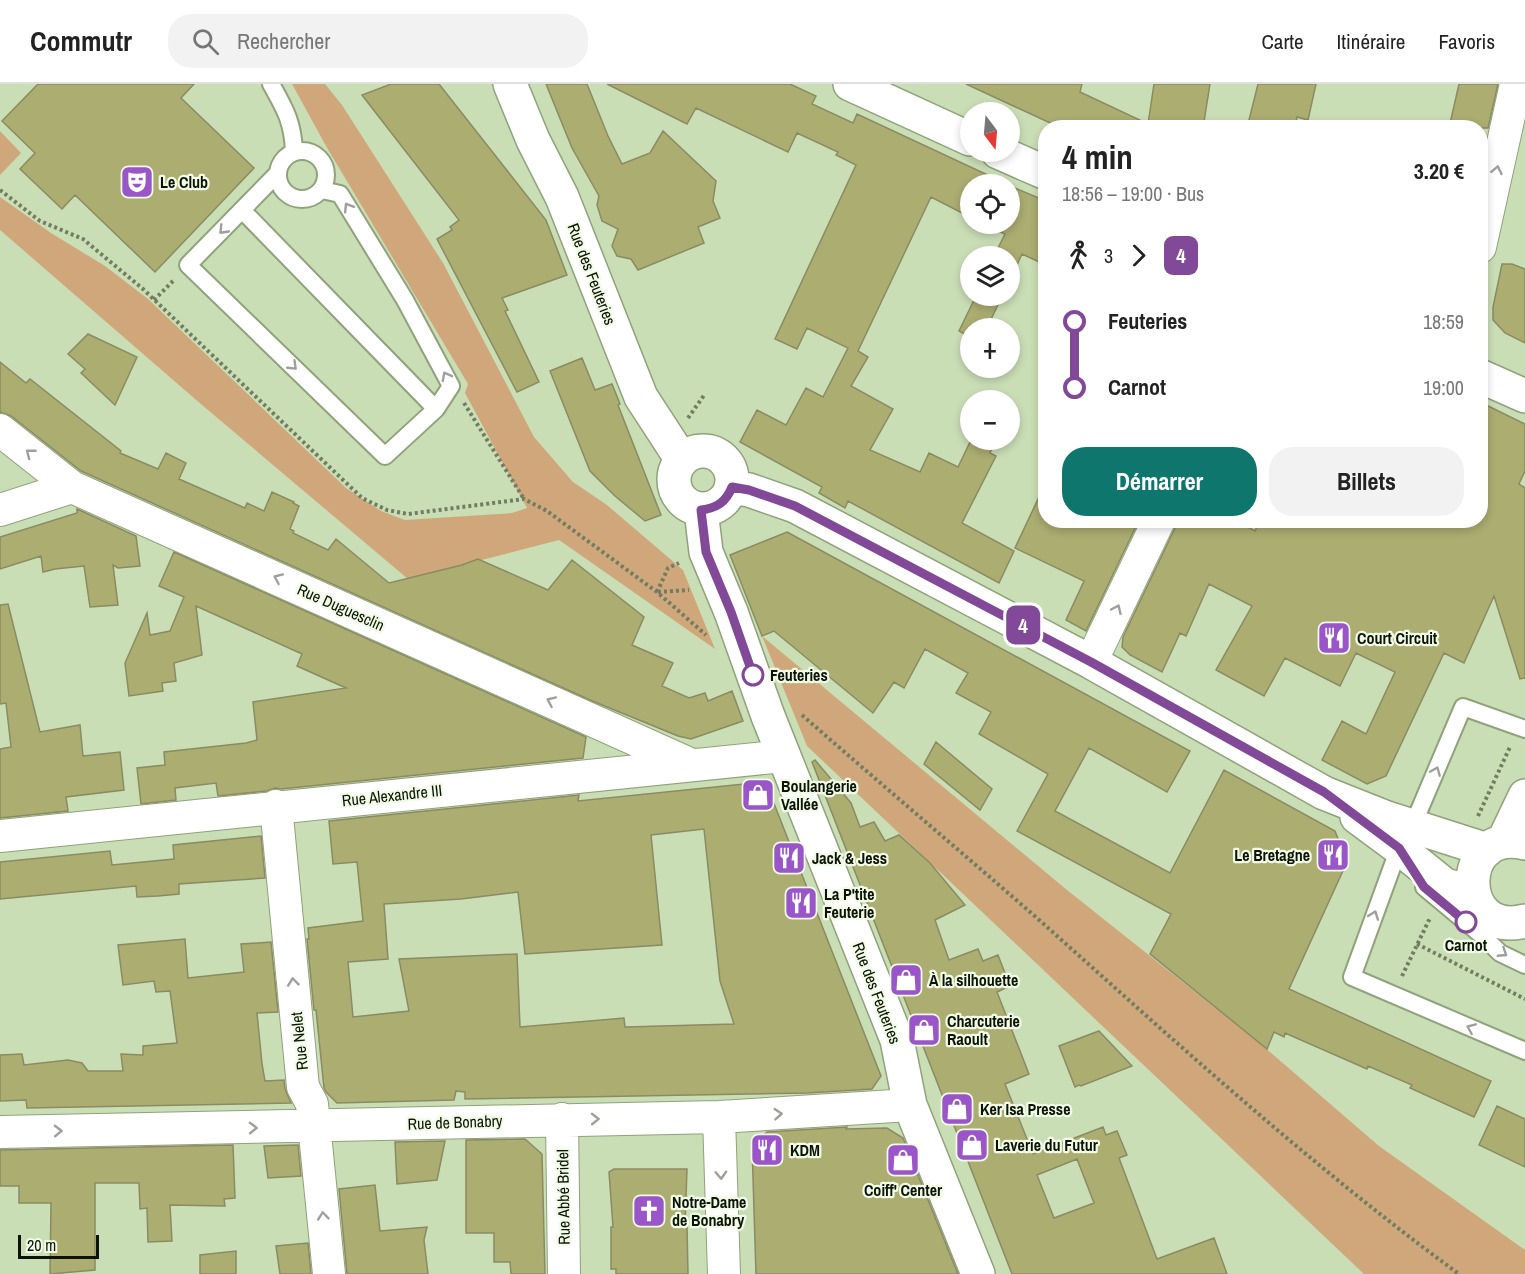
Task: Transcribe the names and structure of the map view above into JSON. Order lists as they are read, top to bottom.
{
  "streets": {
    "main road": ["Rue des Feuteries"],
    "street": [
      "Rue Duguesclin",
      "Rue Alexandre III",
      "Rue Nelet",
      "Rue de Bonabry",
      "Rue Abbé Bridel"
    ]
  },
  "crossings": [
    ["Rue des Feuteries", "Rue Alexandre III"],
    ["Rue des Feuteries", "Rue de Bonabry"],
    ["Rue Duguesclin", "Rue Alexandre III"],
    ["Rue Alexandre III", "Rue Nelet"],
    ["Rue Nelet", "Rue de Bonabry"],
    ["Rue de Bonabry", "Rue Abbé Bridel"]
  ],
  "one_way": ["Rue Duguesclin", "Rue Nelet", "Rue de Bonabry"],
  "places": {
    "theatre": ["Le Club"],
    "restaurant": [
      "Court Circuit",
      "Le Bretagne",
      "Jack & Jess",
      "La P'tite Feuterie",
      "KDM"
    ],
    "other": ["Feuteries", "Carnot"],
    "shop": [
      "Boulangerie Vallée",
      "À la silhouette",
      "Charcuterie Raoult",
      "Ker Isa Presse",
      "Laverie du Futur",
      "Coiff' Center"
    ],
    "church": ["Notre-Dame de Bonabry"]
  },
  "lines": ["bus line 4"],
  "scale_bar": "20 m",
  "north": "bottom",
  "page": {
    "header": "Commutr",
    "search": "Rechercher",
    "nav": ["Carte", "Itinéraire", "Favoris"],
    "on_map": "4",
    "map_buttons": ["+", "−"],
    "heading": ["4 min", "18:56 – 19:00 · Bus", "3.20 €"],
    "legs": ["3", "4"],
    "list": [
      {
        "name": "Feuteries",
        "value": "18:59"
      },
      {
        "name": "Carnot",
        "value": "19:00"
      }
    ],
    "buttons": ["Démarrer", "Billets"],
    "scale": "20 m"
  }
}
